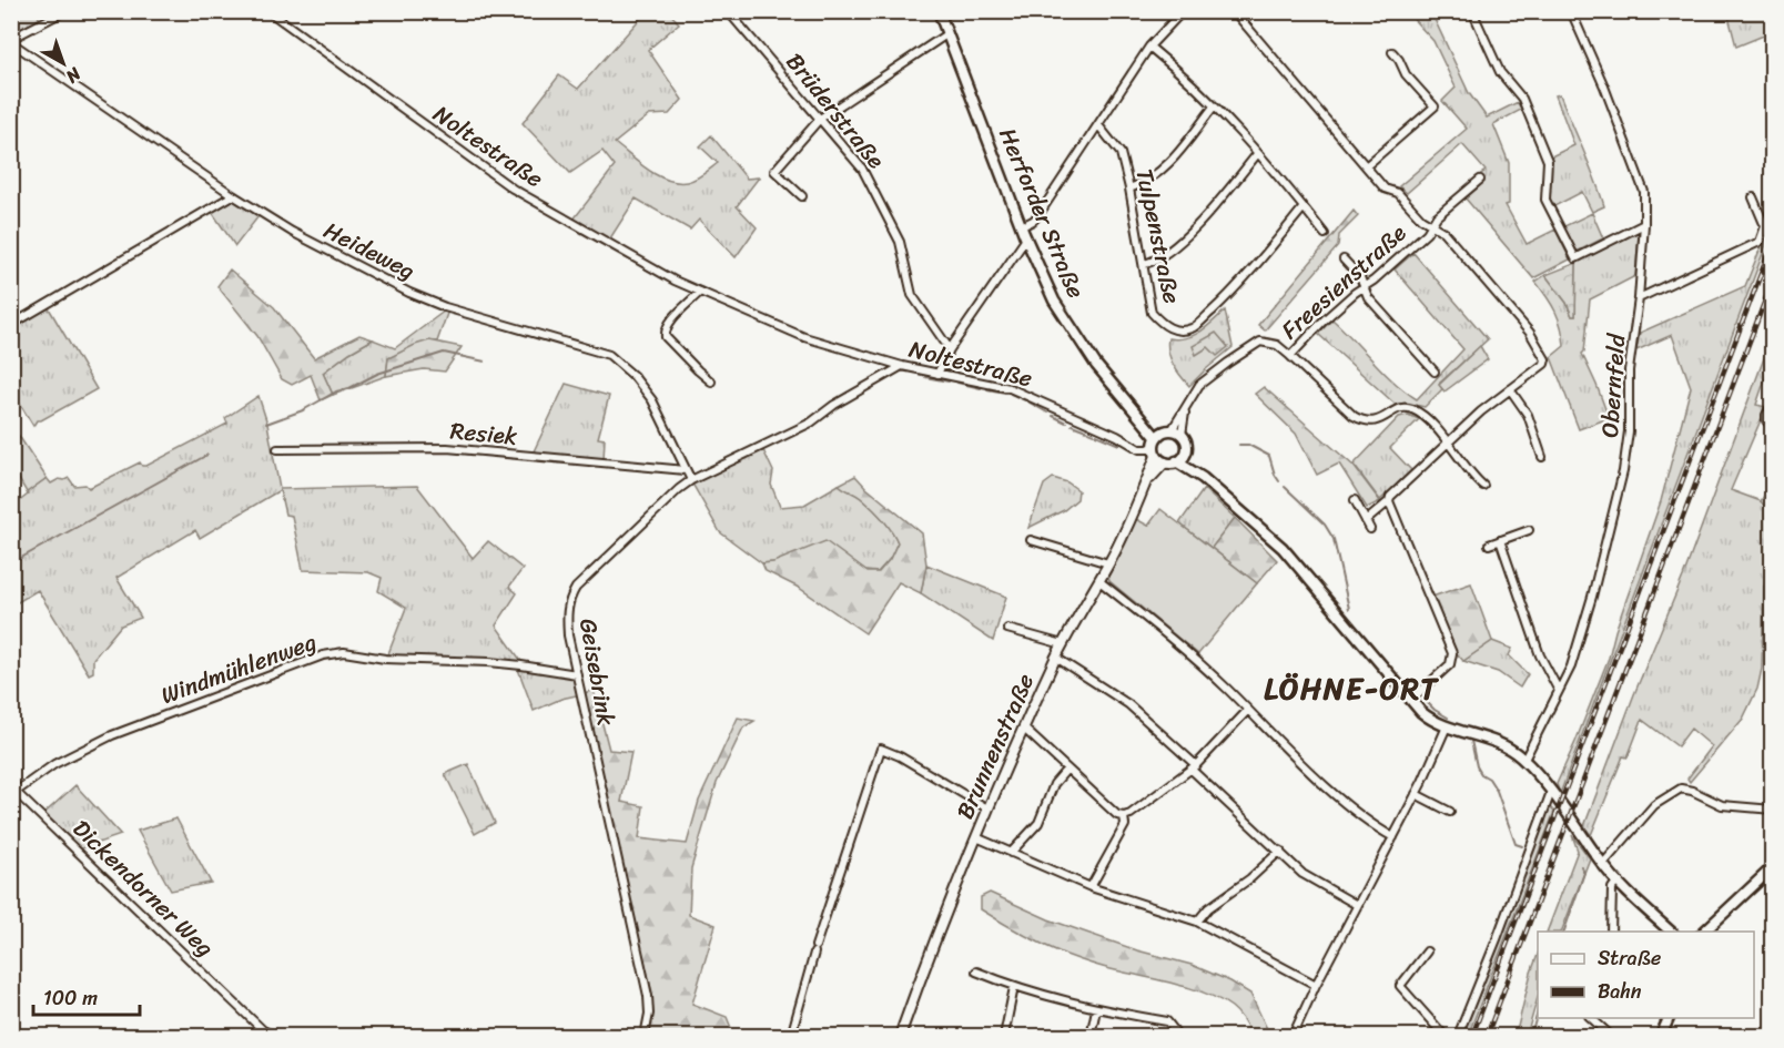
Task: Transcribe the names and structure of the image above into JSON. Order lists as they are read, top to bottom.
{
  "streets": {
    "main road": ["Herforder Straße"],
    "street": [
      "Brüderstraße",
      "Noltestraße",
      "Tulpenstraße",
      "Heideweg",
      "Freesienstraße",
      "Obernfeld",
      "Resiek",
      "Windmühlenweg",
      "Geisebrink",
      "Brunnenstraße",
      "Dickendorner Weg"
    ]
  },
  "crossings": [
    ["Noltestraße", "Herforder Straße"],
    ["Noltestraße", "Freesienstraße"],
    ["Noltestraße", "Geisebrink"],
    ["Noltestraße", "Brunnenstraße"],
    ["Herforder Straße", "Freesienstraße"],
    ["Herforder Straße", "Brunnenstraße"],
    ["Heideweg", "Resiek"],
    ["Heideweg", "Geisebrink"],
    ["Freesienstraße", "Brunnenstraße"],
    ["Windmühlenweg", "Geisebrink"],
    ["Windmühlenweg", "Dickendorner Weg"]
  ],
  "districts": ["LÖHNE-ORT"],
  "legend": ["Straße", "Bahn"],
  "scale_bar": "100 m",
  "north": "bottom right"
}
